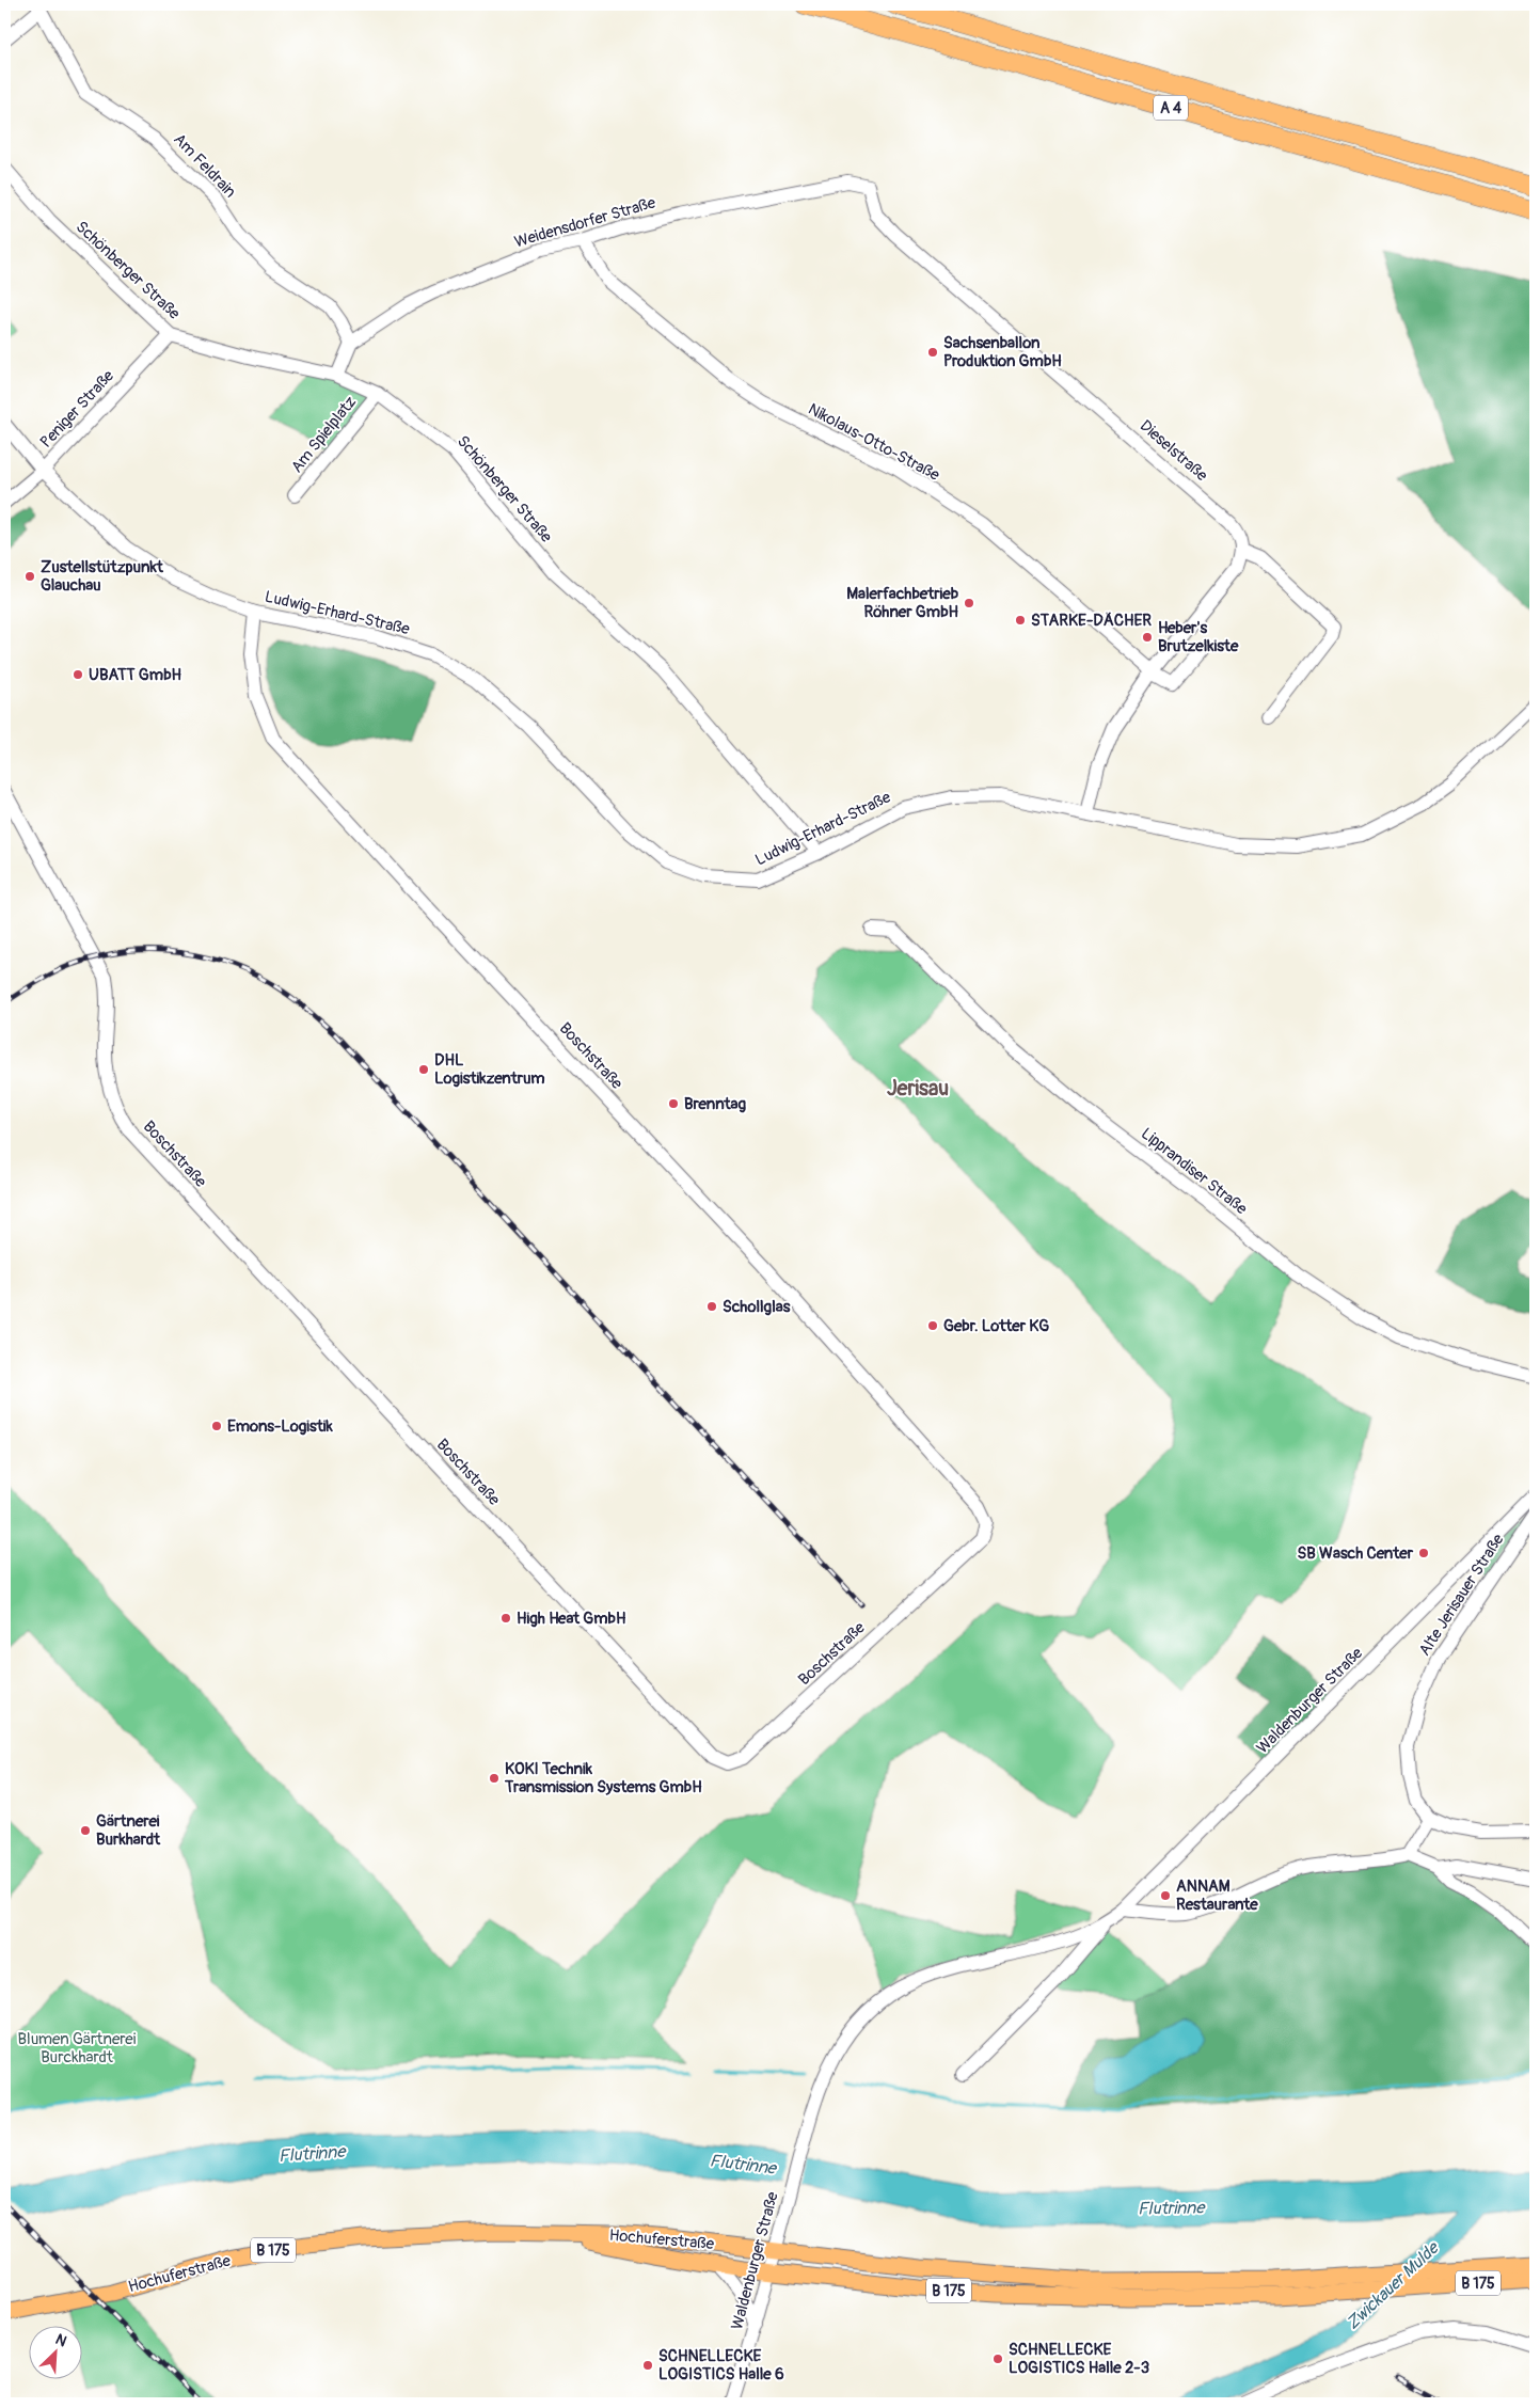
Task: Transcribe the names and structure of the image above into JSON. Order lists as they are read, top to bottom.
{
  "streets": {
    "highway": ["A 4"],
    "main road": ["Hochuferstraße", "B 175"],
    "street": [
      "Am Feldrain",
      "Weidensdorfer Straße",
      "Schönberger Straße",
      "Peniger Straße",
      "Am Spielplatz",
      "Nikolaus-Otto-Straße",
      "Dieselstraße",
      "Ludwig-Erhard-Straße",
      "Boschstraße",
      "Lipprandiser Straße",
      "Alte Jerisauer Straße",
      "Waldenburger Straße"
    ]
  },
  "crossings": [
    ["Am Feldrain", "Weidensdorfer Straße"],
    ["Weidensdorfer Straße", "Nikolaus-Otto-Straße"],
    ["Weidensdorfer Straße", "Dieselstraße"],
    ["Schönberger Straße", "Peniger Straße"],
    ["Schönberger Straße", "Am Spielplatz"],
    ["Schönberger Straße", "Ludwig-Erhard-Straße"],
    ["Peniger Straße", "Ludwig-Erhard-Straße"],
    ["Ludwig-Erhard-Straße", "Boschstraße"],
    ["Waldenburger Straße", "Hochuferstraße"],
    ["Waldenburger Straße", "B 175"],
    ["Hochuferstraße", "B 175"]
  ],
  "districts": ["Jerisau"],
  "water": ["Flutrinne", "Zwickauer Mulde"],
  "parks": ["Blumen Gärtnerei Burckhardt"],
  "places": [
    "Sachsenballon Produktion GmbH",
    "Zustellstützpunkt Glauchau",
    "Malerfachbetrieb Röhner GmbH",
    "STARKE-DÄCHER",
    "Heber's Brutzelkiste",
    "UBATT GmbH",
    "DHL Logistikzentrum",
    "Brenntag",
    "Schollglas",
    "Gebr. Lotter KG",
    "Emons-Logistik",
    "SB Wasch Center",
    "High Heat GmbH",
    "KOKI Technik Transmission Systems GmbH",
    "Gärtnerei Burkhardt",
    "ANNAM Restaurante",
    "SCHNELLECKE LOGISTICS Halle 2-3",
    "SCHNELLECKE LOGISTICS Halle 6"
  ],
  "north": "top right"
}
